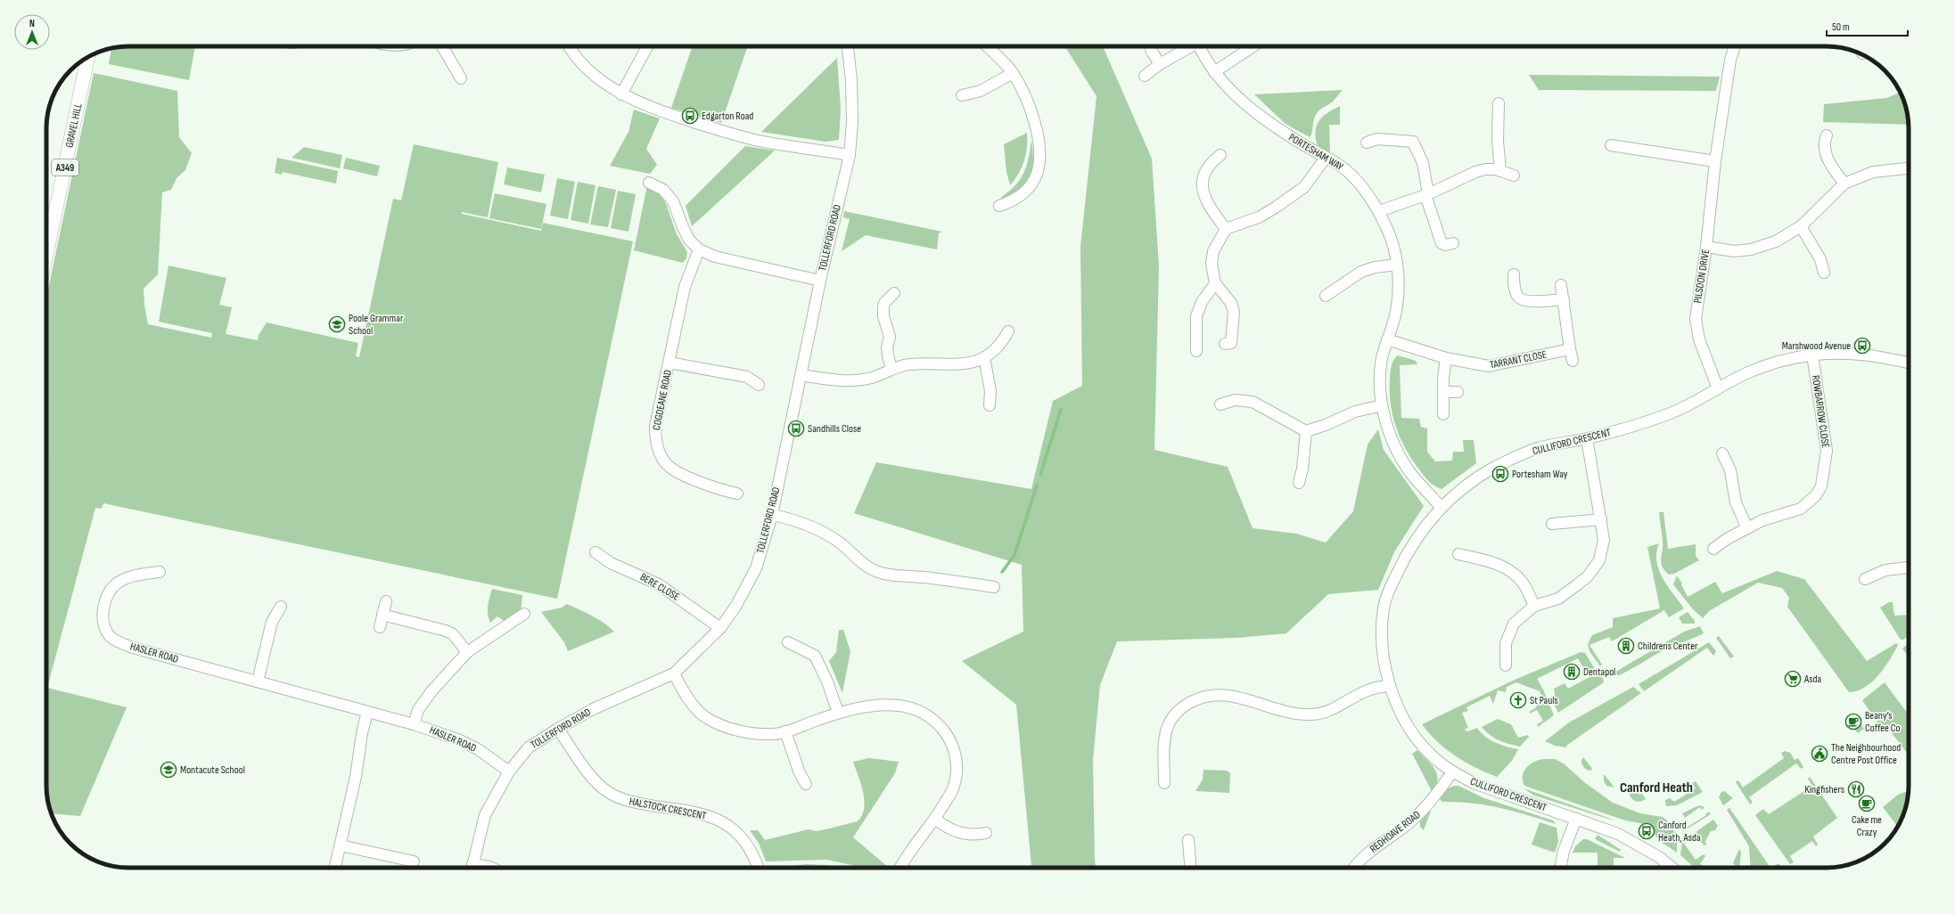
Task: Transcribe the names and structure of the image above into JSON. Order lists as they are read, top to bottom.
{
  "streets": {
    "main road": ["GRAVEL HILL", "A349"],
    "street": [
      "PORTESHAM WAY",
      "TOLLERFORD ROAD",
      "PILSDON DRIVE",
      "TARRANT CLOSE",
      "COGDEANE ROAD",
      "ROWBARROW CLOSE",
      "CULLIFORD CRESCENT",
      "BERE CLOSE",
      "HASLER ROAD",
      "HALSTOCK CRESCENT",
      "REDHOAVE ROAD"
    ]
  },
  "crossings": [
    ["PORTESHAM WAY", "TARRANT CLOSE"],
    ["PORTESHAM WAY", "CULLIFORD CRESCENT"],
    ["TOLLERFORD ROAD", "BERE CLOSE"],
    ["TOLLERFORD ROAD", "HASLER ROAD"],
    ["TOLLERFORD ROAD", "HALSTOCK CRESCENT"],
    ["PILSDON DRIVE", "CULLIFORD CRESCENT"],
    ["ROWBARROW CLOSE", "CULLIFORD CRESCENT"],
    ["CULLIFORD CRESCENT", "REDHOAVE ROAD"]
  ],
  "districts": ["Canford Heath"],
  "places": {
    "bus stop": [
      "Edgarton Road",
      "Marshwood Avenue",
      "Sandhills Close",
      "Portesham Way",
      "Canford Heath, Asda"
    ],
    "school or university": ["Poole Grammar School", "Montacute School"],
    "building": ["Childrens Center", "Dentapol"],
    "supermarket": ["Asda"],
    "church": ["St Pauls"],
    "cafe": ["Beany’s Coffee Co", "Cake me Crazy"],
    "public building": ["The Neighbourhood Centre Post Office"],
    "restaurant": ["Kingfishers"]
  },
  "scale_bar": "50 m",
  "north": "top"
}
